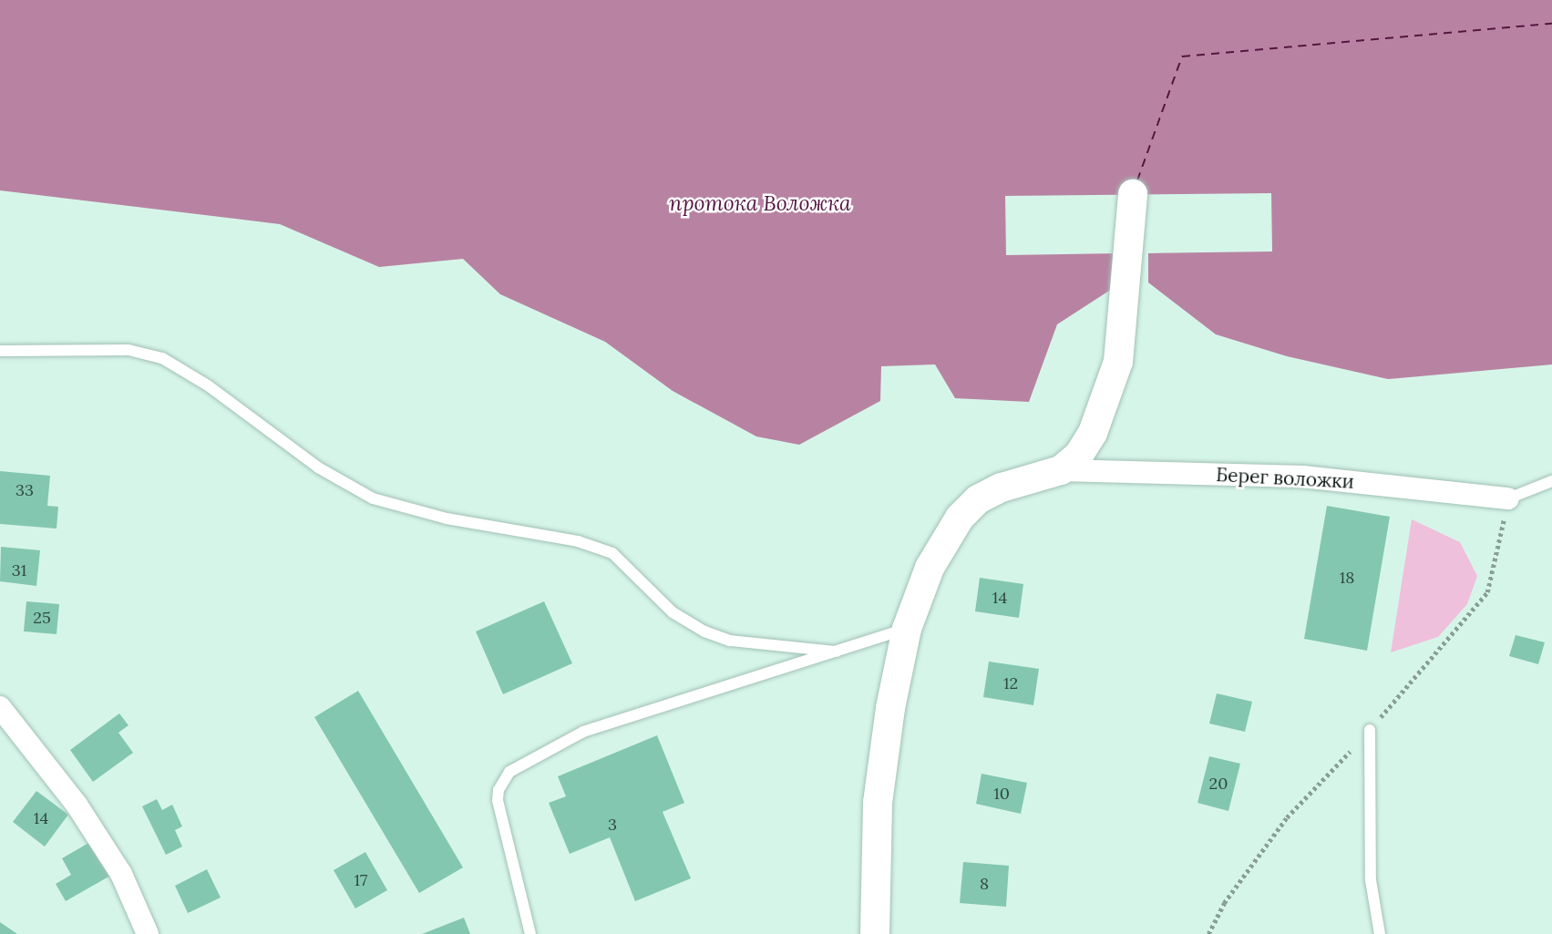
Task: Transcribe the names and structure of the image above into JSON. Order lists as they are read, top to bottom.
{
  "streets": {
    "street": ["Берег воложки"]
  },
  "water": ["протока Воложка"],
  "house_numbers": [
    "33",
    "31",
    "18",
    "14",
    "25",
    "12",
    "20",
    "10",
    "14",
    "3",
    "17",
    "8"
  ]
}
